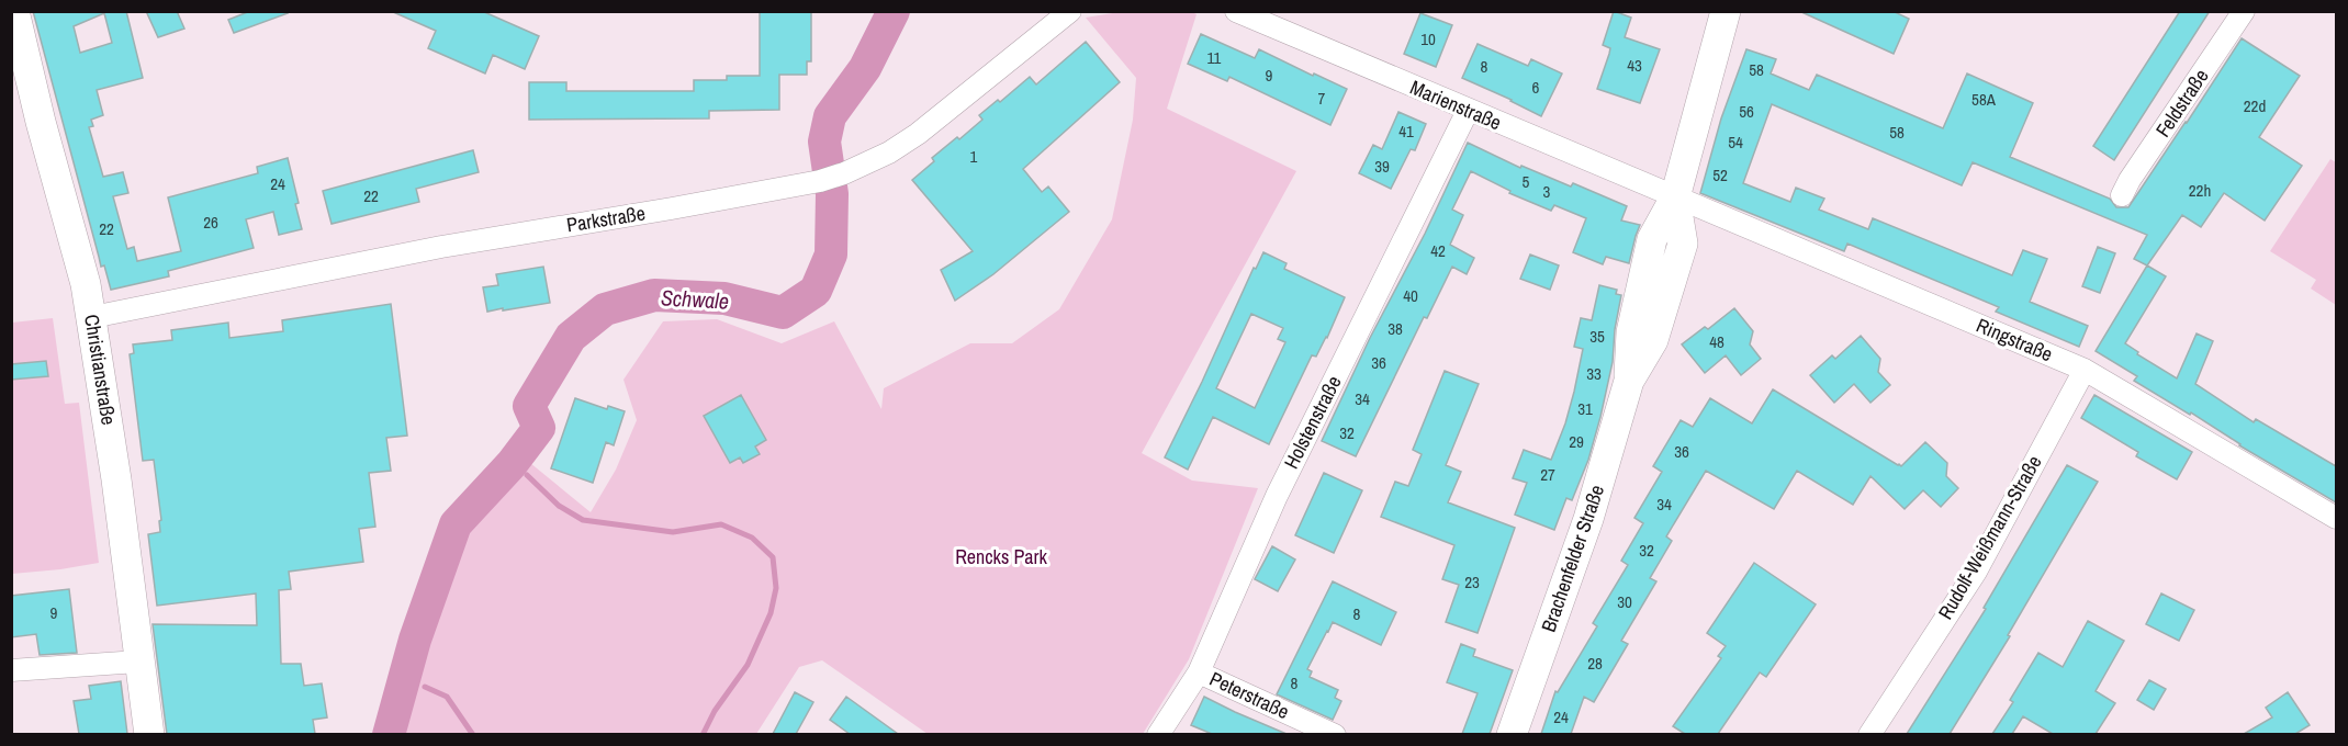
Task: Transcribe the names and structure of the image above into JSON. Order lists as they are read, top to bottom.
{
  "streets": {
    "street": [
      "Feldstraße",
      "Marienstraße",
      "Parkstraße",
      "Ringstraße",
      "Christianstraße",
      "Holstenstraße",
      "Rudolf-Weißmann-Straße",
      "Brachenfelder Straße",
      "Peterstraße"
    ]
  },
  "crossings": [
    ["Marienstraße", "Ringstraße"],
    ["Marienstraße", "Holstenstraße"],
    ["Marienstraße", "Brachenfelder Straße"],
    ["Parkstraße", "Christianstraße"],
    ["Ringstraße", "Rudolf-Weißmann-Straße"],
    ["Ringstraße", "Brachenfelder Straße"],
    ["Holstenstraße", "Peterstraße"]
  ],
  "water": ["Schwale"],
  "parks": ["Rencks Park"],
  "house_numbers": [
    "10",
    "11",
    "43",
    "8",
    "58",
    "9",
    "6",
    "7",
    "58A",
    "22d",
    "56",
    "41",
    "58",
    "54",
    "1",
    "39",
    "52",
    "5",
    "24",
    "22h",
    "3",
    "22",
    "26",
    "22",
    "42",
    "40",
    "38",
    "35",
    "48",
    "36",
    "33",
    "34",
    "31",
    "32",
    "29",
    "36",
    "27",
    "34",
    "32",
    "23",
    "30",
    "9",
    "8",
    "28",
    "8",
    "24"
  ]
}
